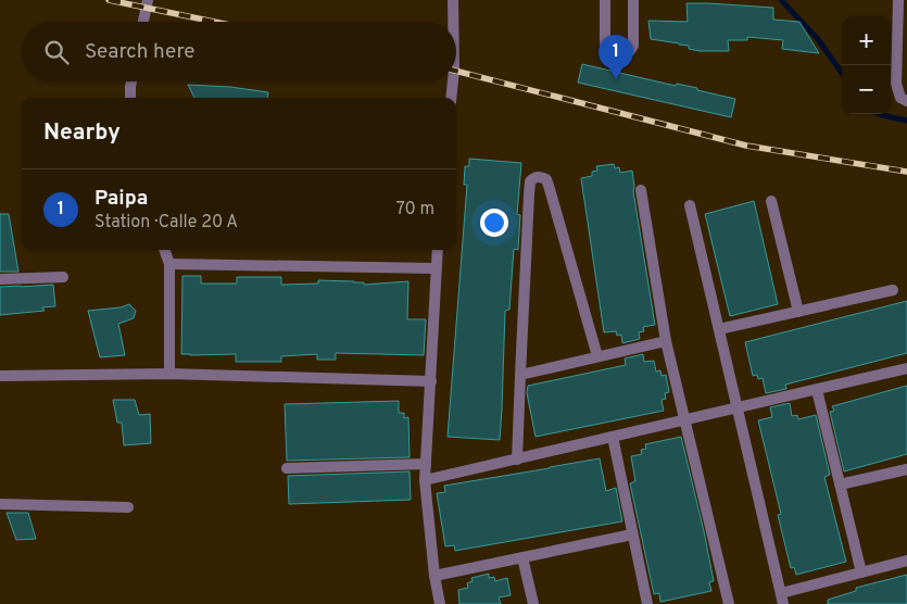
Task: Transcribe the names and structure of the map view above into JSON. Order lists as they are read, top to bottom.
{
  "page": {
    "map_buttons": ["+", "−"],
    "search": "Search here",
    "pins": "1",
    "heading": "Nearby",
    "list": [
      {
        "mark": "1",
        "name": "Paipa",
        "note": "Station · Calle 20 A",
        "value": "70 m"
      }
    ]
  }
}
